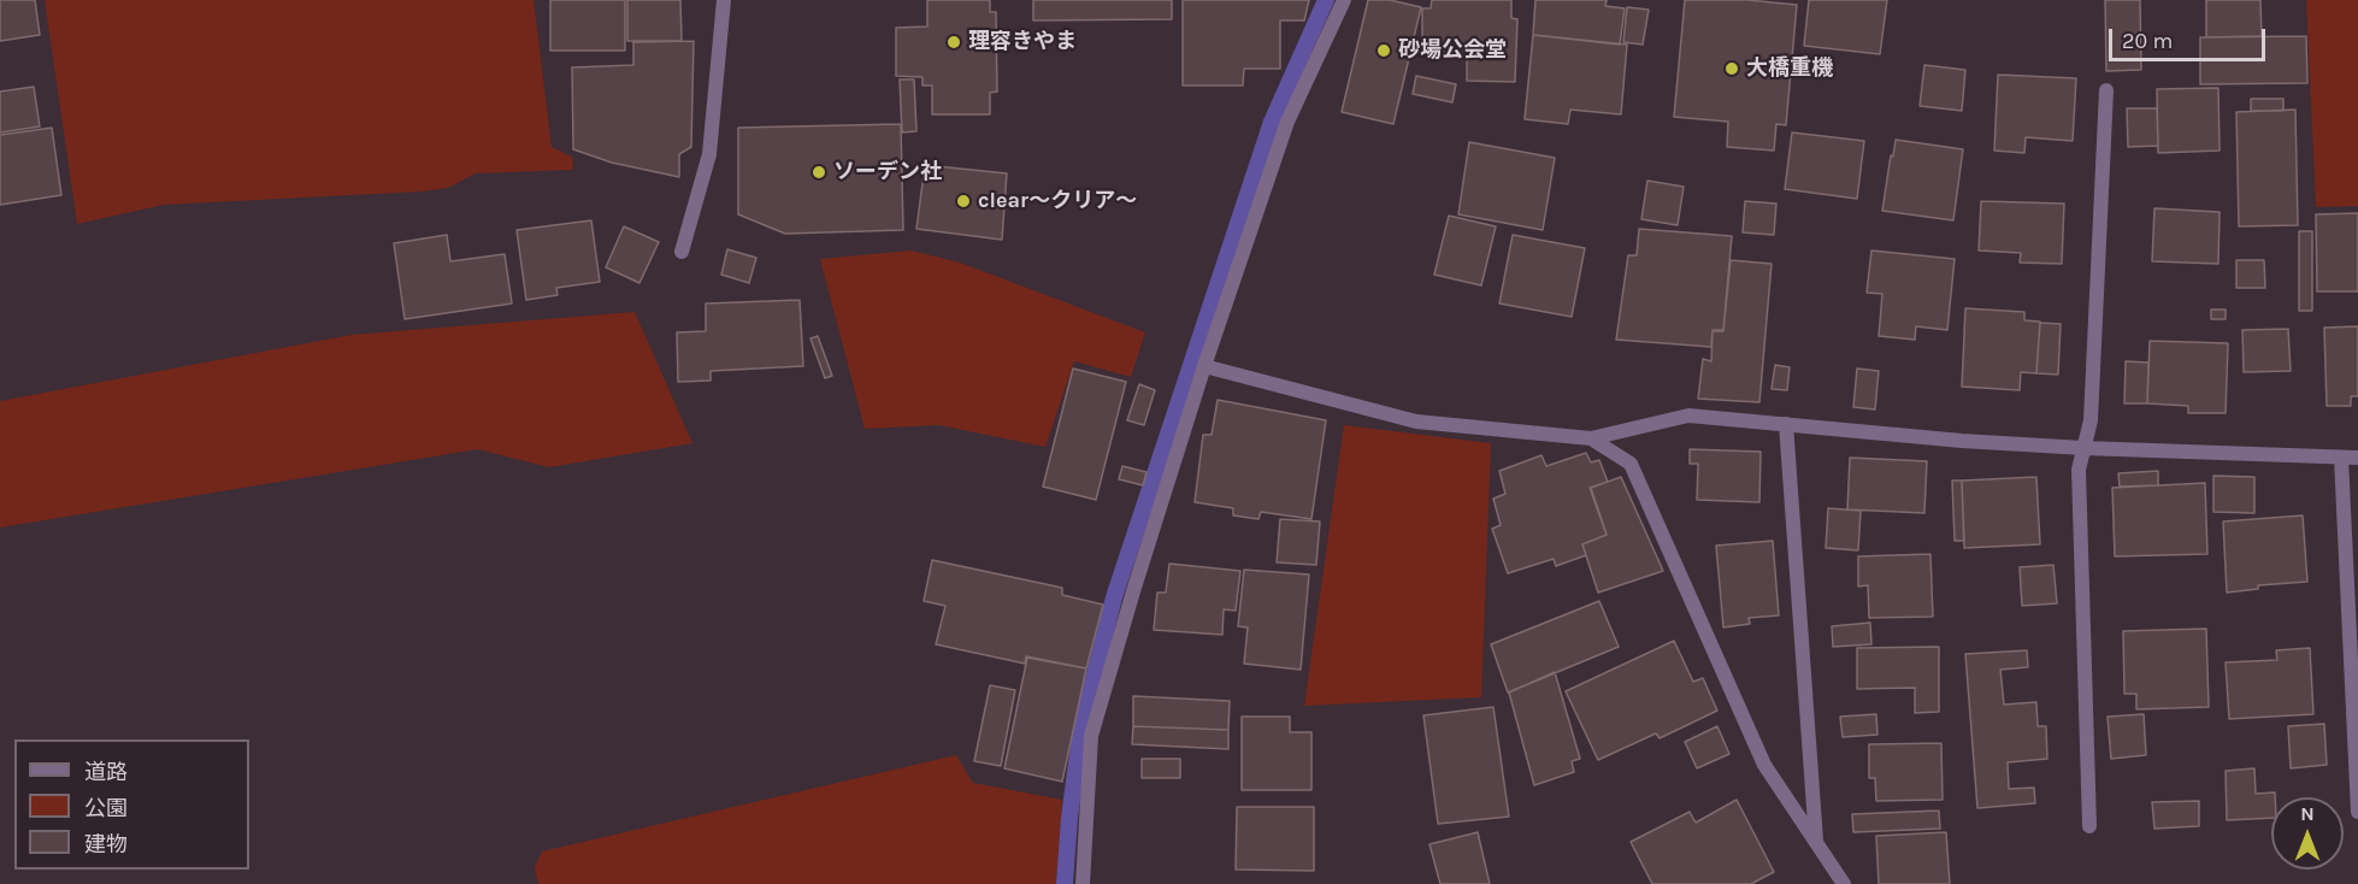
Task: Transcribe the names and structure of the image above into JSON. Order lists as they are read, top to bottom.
{
  "places": [
    "理容きやま",
    "砂場公会堂",
    "大橋重機",
    "ソーデン社",
    "clear～クリア～"
  ],
  "legend": ["道路", "公園", "建物"],
  "scale_bar": "20 m",
  "north": "top"
}
